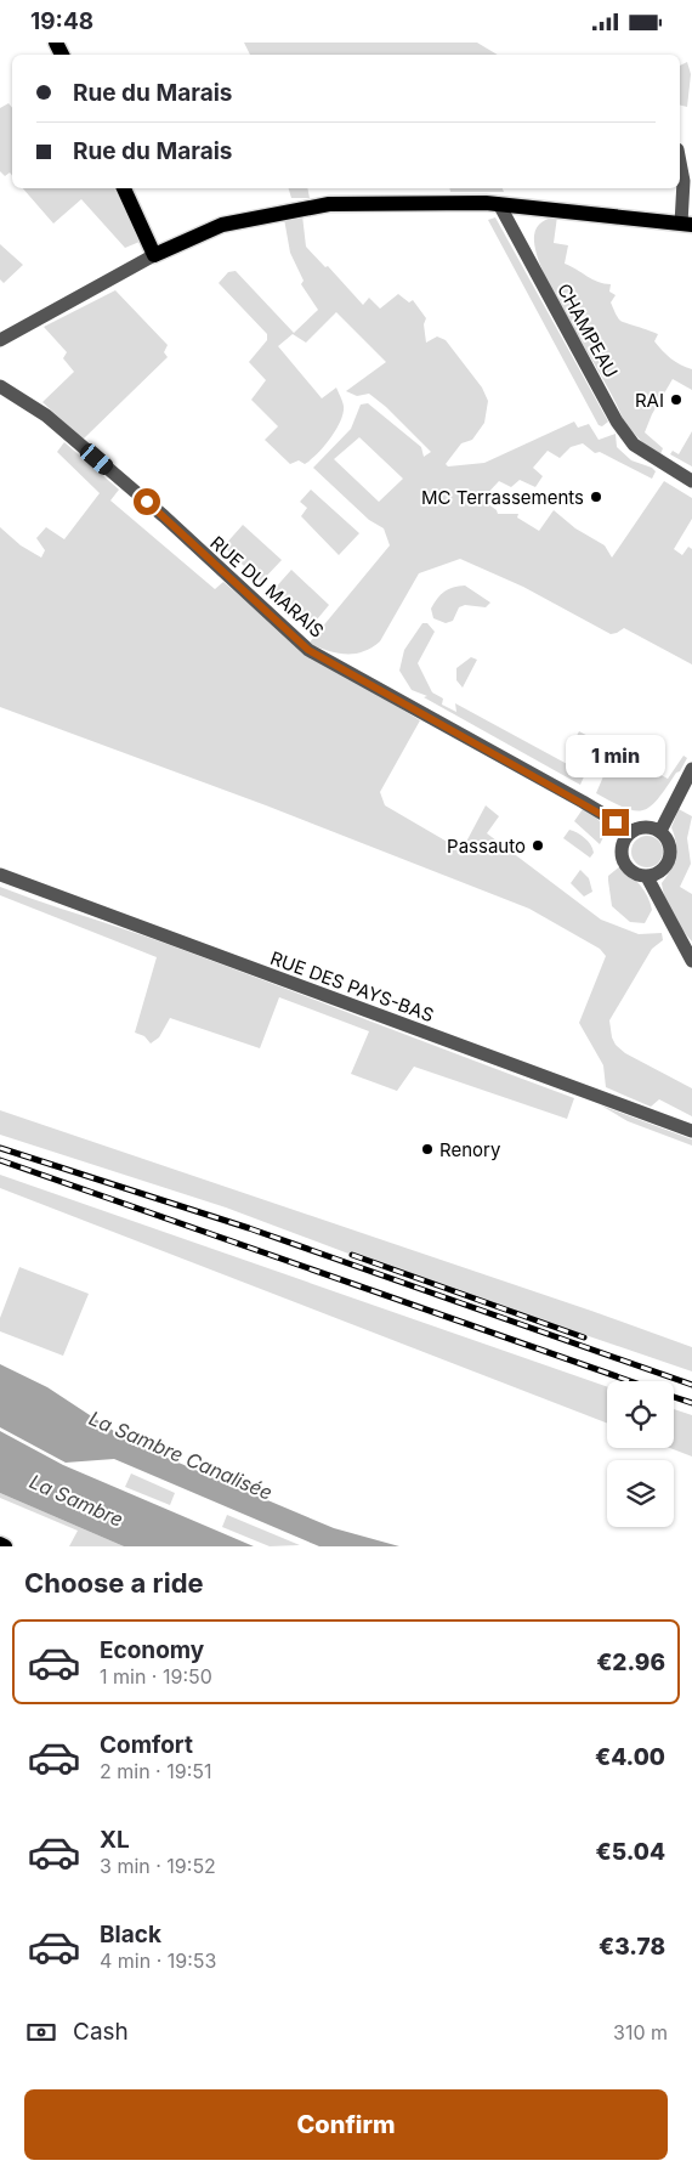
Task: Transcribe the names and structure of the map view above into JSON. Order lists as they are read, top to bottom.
{
  "streets": {
    "street": ["CHAMPEAU", "RUE DU MARAIS", "RUE DES PAYS-BAS"]
  },
  "water": ["La Sambre Canalisée", "La Sambre"],
  "places": [
    "RAI",
    "MC Terrassements",
    "Passauto",
    "Renory"
  ],
  "page": {
    "status": "19:48",
    "banner": ["Rue du Marais", "Rue du Marais"],
    "bubble": "1 min",
    "heading": "Choose a ride",
    "list": [
      {
        "name": "Economy",
        "note": "1 min · 19:50",
        "value": "€2.96"
      },
      {
        "name": "Comfort",
        "note": "2 min · 19:51",
        "value": "€4.00"
      },
      {
        "name": "XL",
        "note": "3 min · 19:52",
        "value": "€5.04"
      },
      {
        "name": "Black",
        "note": "4 min · 19:53",
        "value": "€3.78"
      }
    ],
    "pay": ["Cash", "310 m"],
    "buttons": "Confirm"
  }
}
